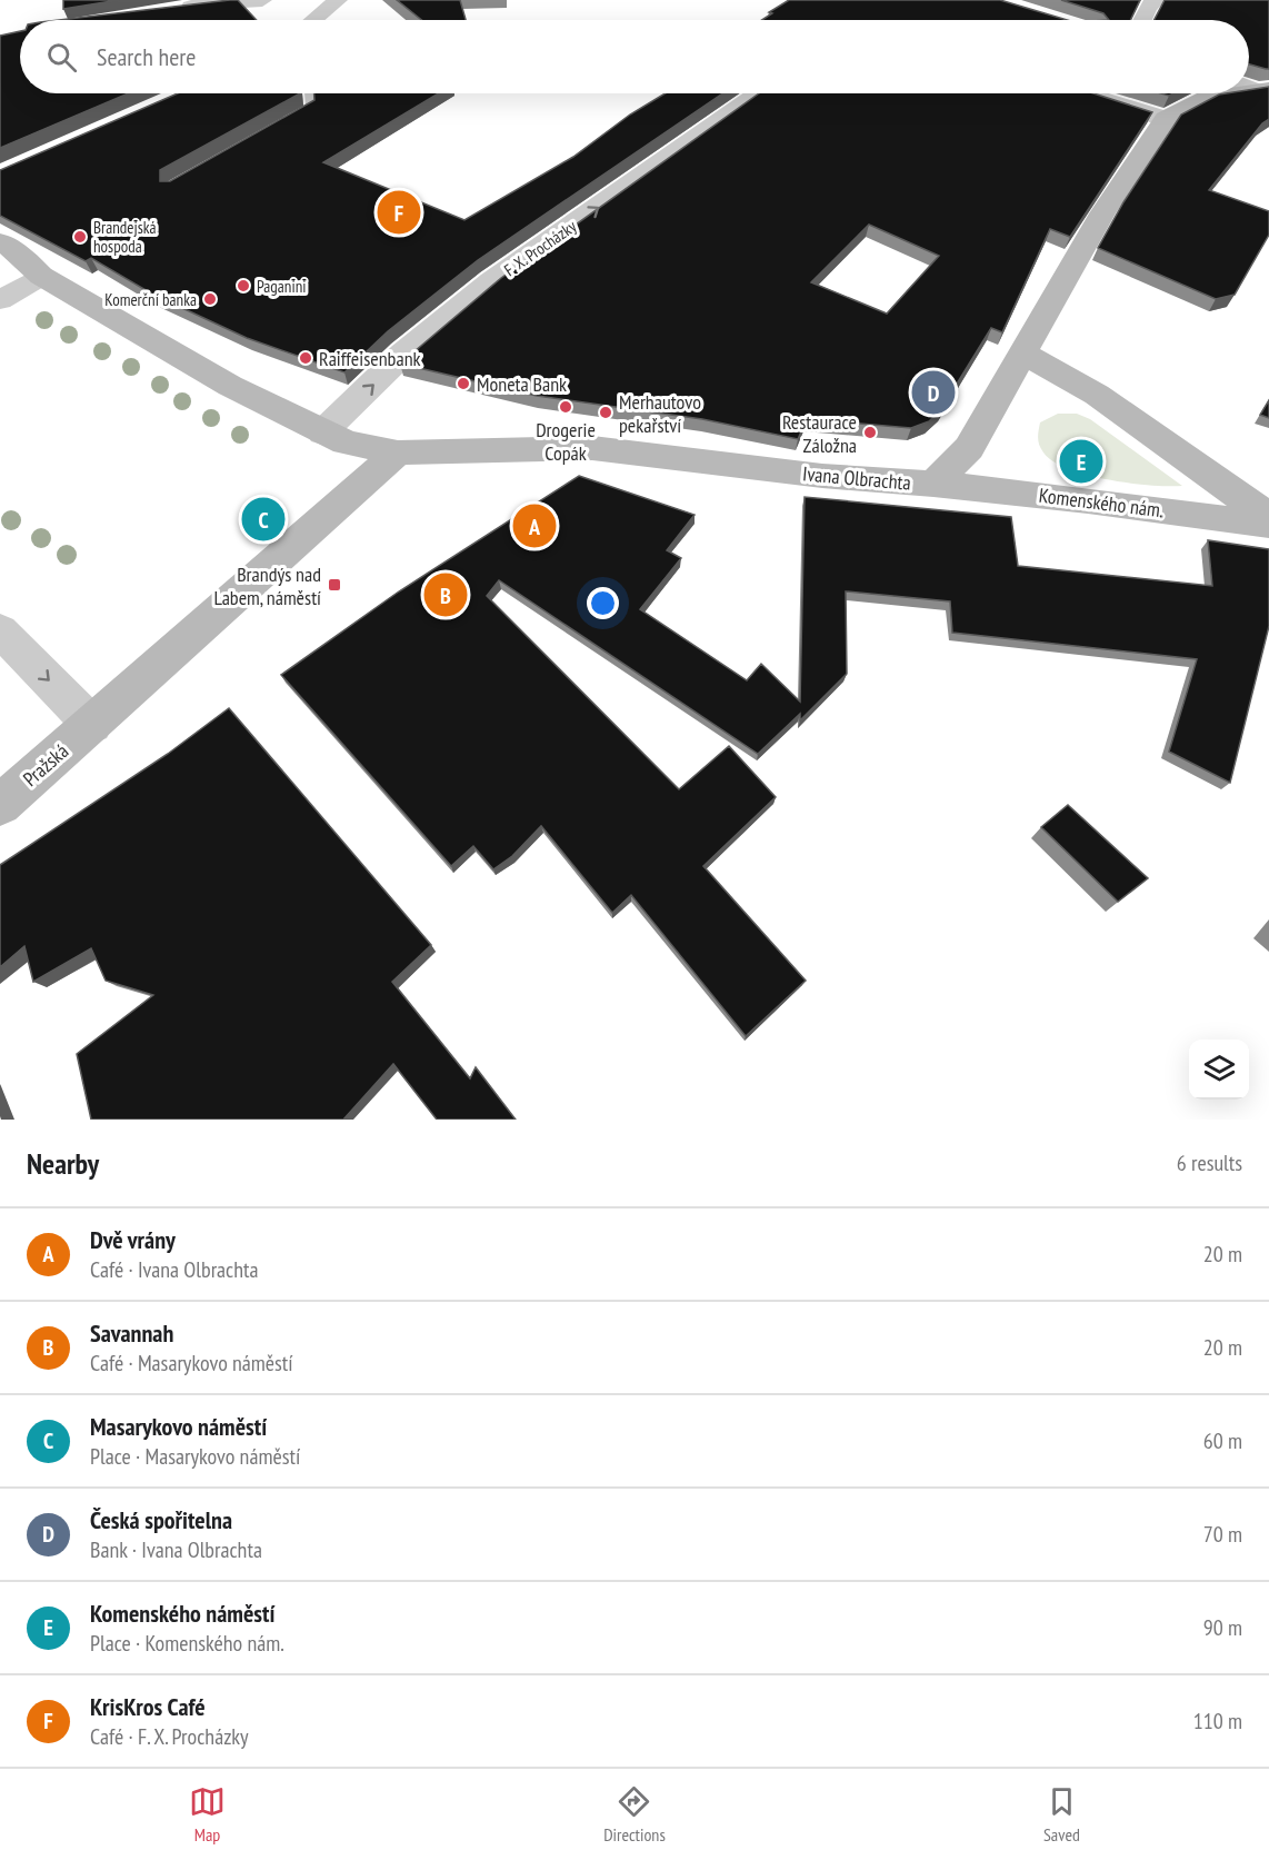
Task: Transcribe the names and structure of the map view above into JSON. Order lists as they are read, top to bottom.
{
  "streets": {
    "main road": ["Ivana Olbrachta", "Komenského nám.", "Pražská"],
    "street": ["F. X. Procházky"]
  },
  "crossings": [
    ["F. X. Procházky", "Ivana Olbrachta"],
    ["Ivana Olbrachta", "Komenského nám."],
    ["Ivana Olbrachta", "Pražská"]
  ],
  "one_way": ["F. X. Procházky"],
  "places": {
    "other": [
      "Brandejská hospoda",
      "Paganini",
      "Komerční banka",
      "Raiffeisenbank",
      "Moneta Bank",
      "Drogerie Copák",
      "Merhautovo pekařství",
      "Restaurace Záložna"
    ],
    "transit": ["Brandýs nad Labem, náměstí"]
  },
  "page": {
    "search": "Search here",
    "pins": [
      "F",
      "D",
      "E",
      "C",
      "A",
      "B"
    ],
    "heading": ["Nearby", "6 results"],
    "list": [
      {
        "mark": "A",
        "name": "Dvě vrány",
        "note": "Café · Ivana Olbrachta",
        "value": "20 m"
      },
      {
        "mark": "B",
        "name": "Savannah",
        "note": "Café · Masarykovo náměstí",
        "value": "20 m"
      },
      {
        "mark": "C",
        "name": "Masarykovo náměstí",
        "note": "Place · Masarykovo náměstí",
        "value": "60 m"
      },
      {
        "mark": "D",
        "name": "Česká spořitelna",
        "note": "Bank · Ivana Olbrachta",
        "value": "70 m"
      },
      {
        "mark": "E",
        "name": "Komenského náměstí",
        "note": "Place · Komenského nám.",
        "value": "90 m"
      },
      {
        "mark": "F",
        "name": "KrisKros Café",
        "note": "Café · F. X. Procházky",
        "value": "110 m"
      }
    ],
    "nav": ["Map", "Directions", "Saved"]
  }
}
